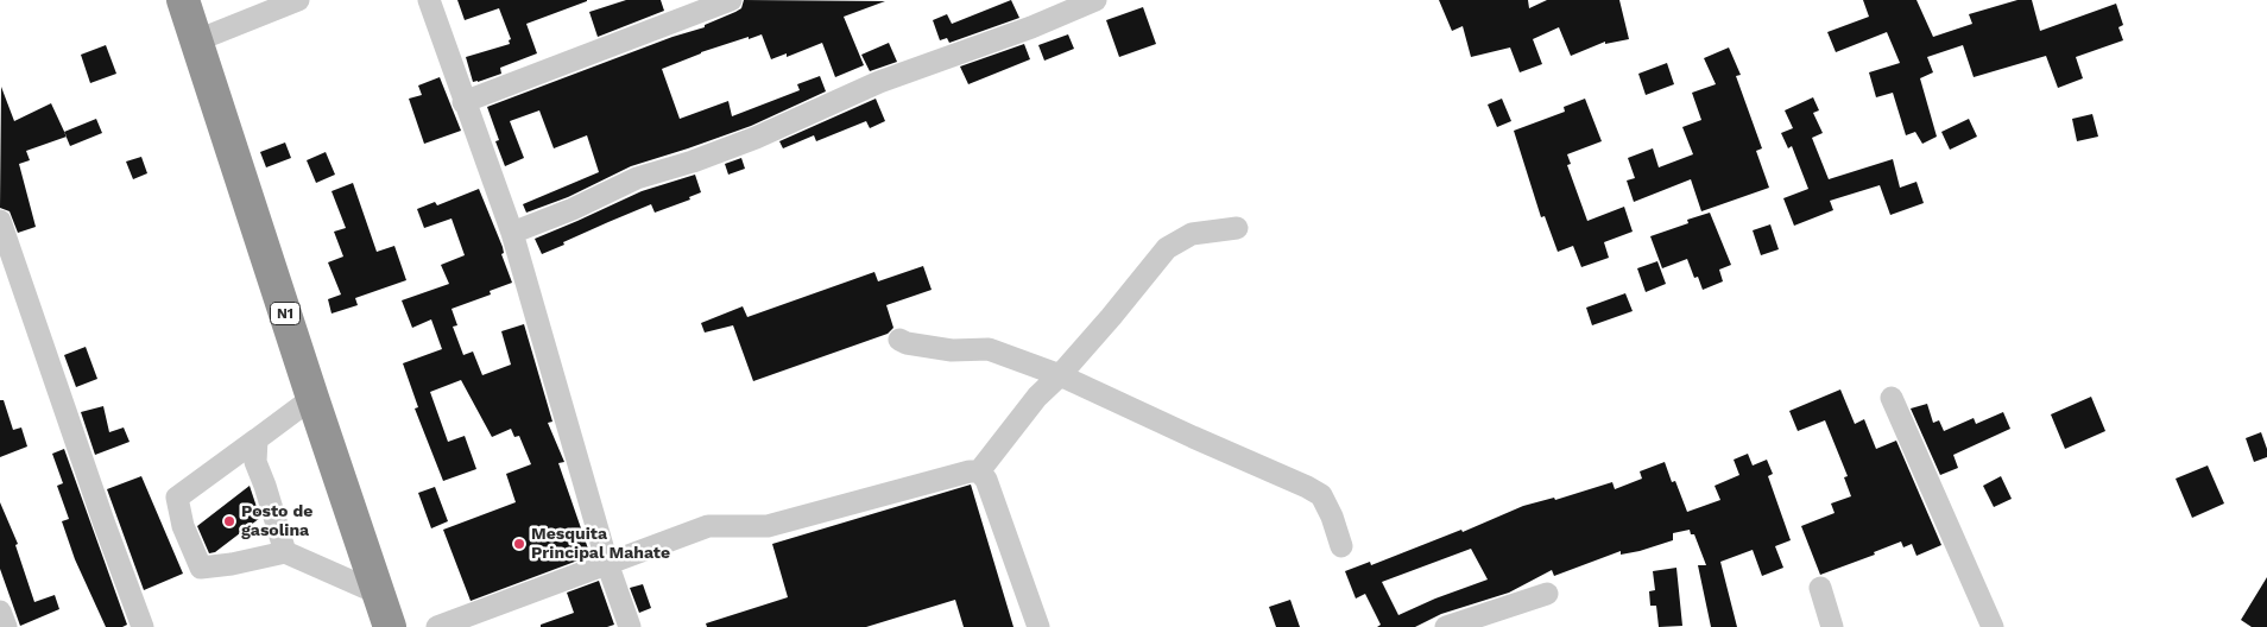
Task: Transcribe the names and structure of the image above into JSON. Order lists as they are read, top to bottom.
{
  "streets": {
    "highway": ["N1"]
  },
  "places": ["Posto de gasolina", "Mesquita Principal Mahate"]
}
